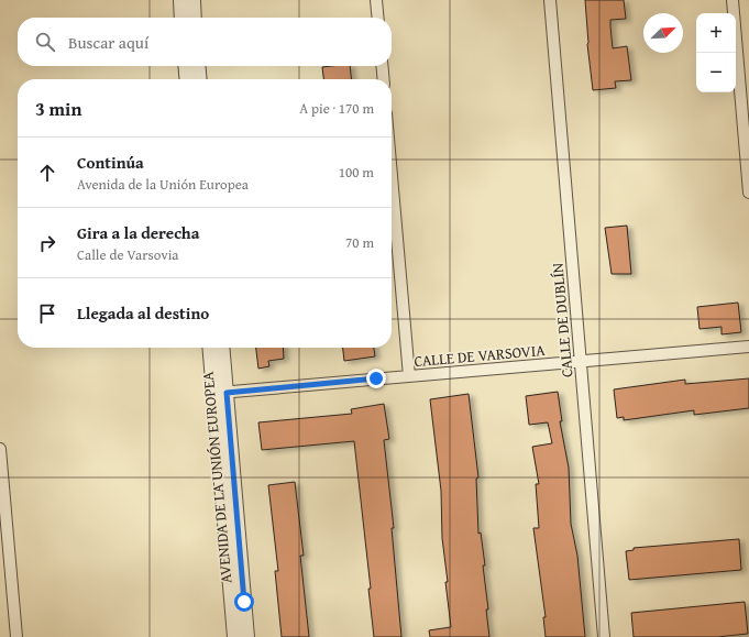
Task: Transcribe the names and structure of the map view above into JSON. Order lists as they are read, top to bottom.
{
  "streets": {
    "street": ["CALLE DE DUBLÍN", "CALLE DE VARSOVIA", "AVENIDA DE LA UNIÓN EUROPEA"]
  },
  "crossings": [
    ["CALLE DE DUBLÍN", "CALLE DE VARSOVIA"],
    ["CALLE DE VARSOVIA", "AVENIDA DE LA UNIÓN EUROPEA"]
  ],
  "north": "top right",
  "page": {
    "map_buttons": ["+", "−"],
    "search": "Buscar aquí",
    "heading": ["3 min", "A pie · 170 m"],
    "list": [
      ["Continúa", "Avenida de la Unión Europea", "100 m"],
      ["Gira a la derecha", "Calle de Varsovia", "70 m"],
      "Llegada al destino"
    ]
  }
}
